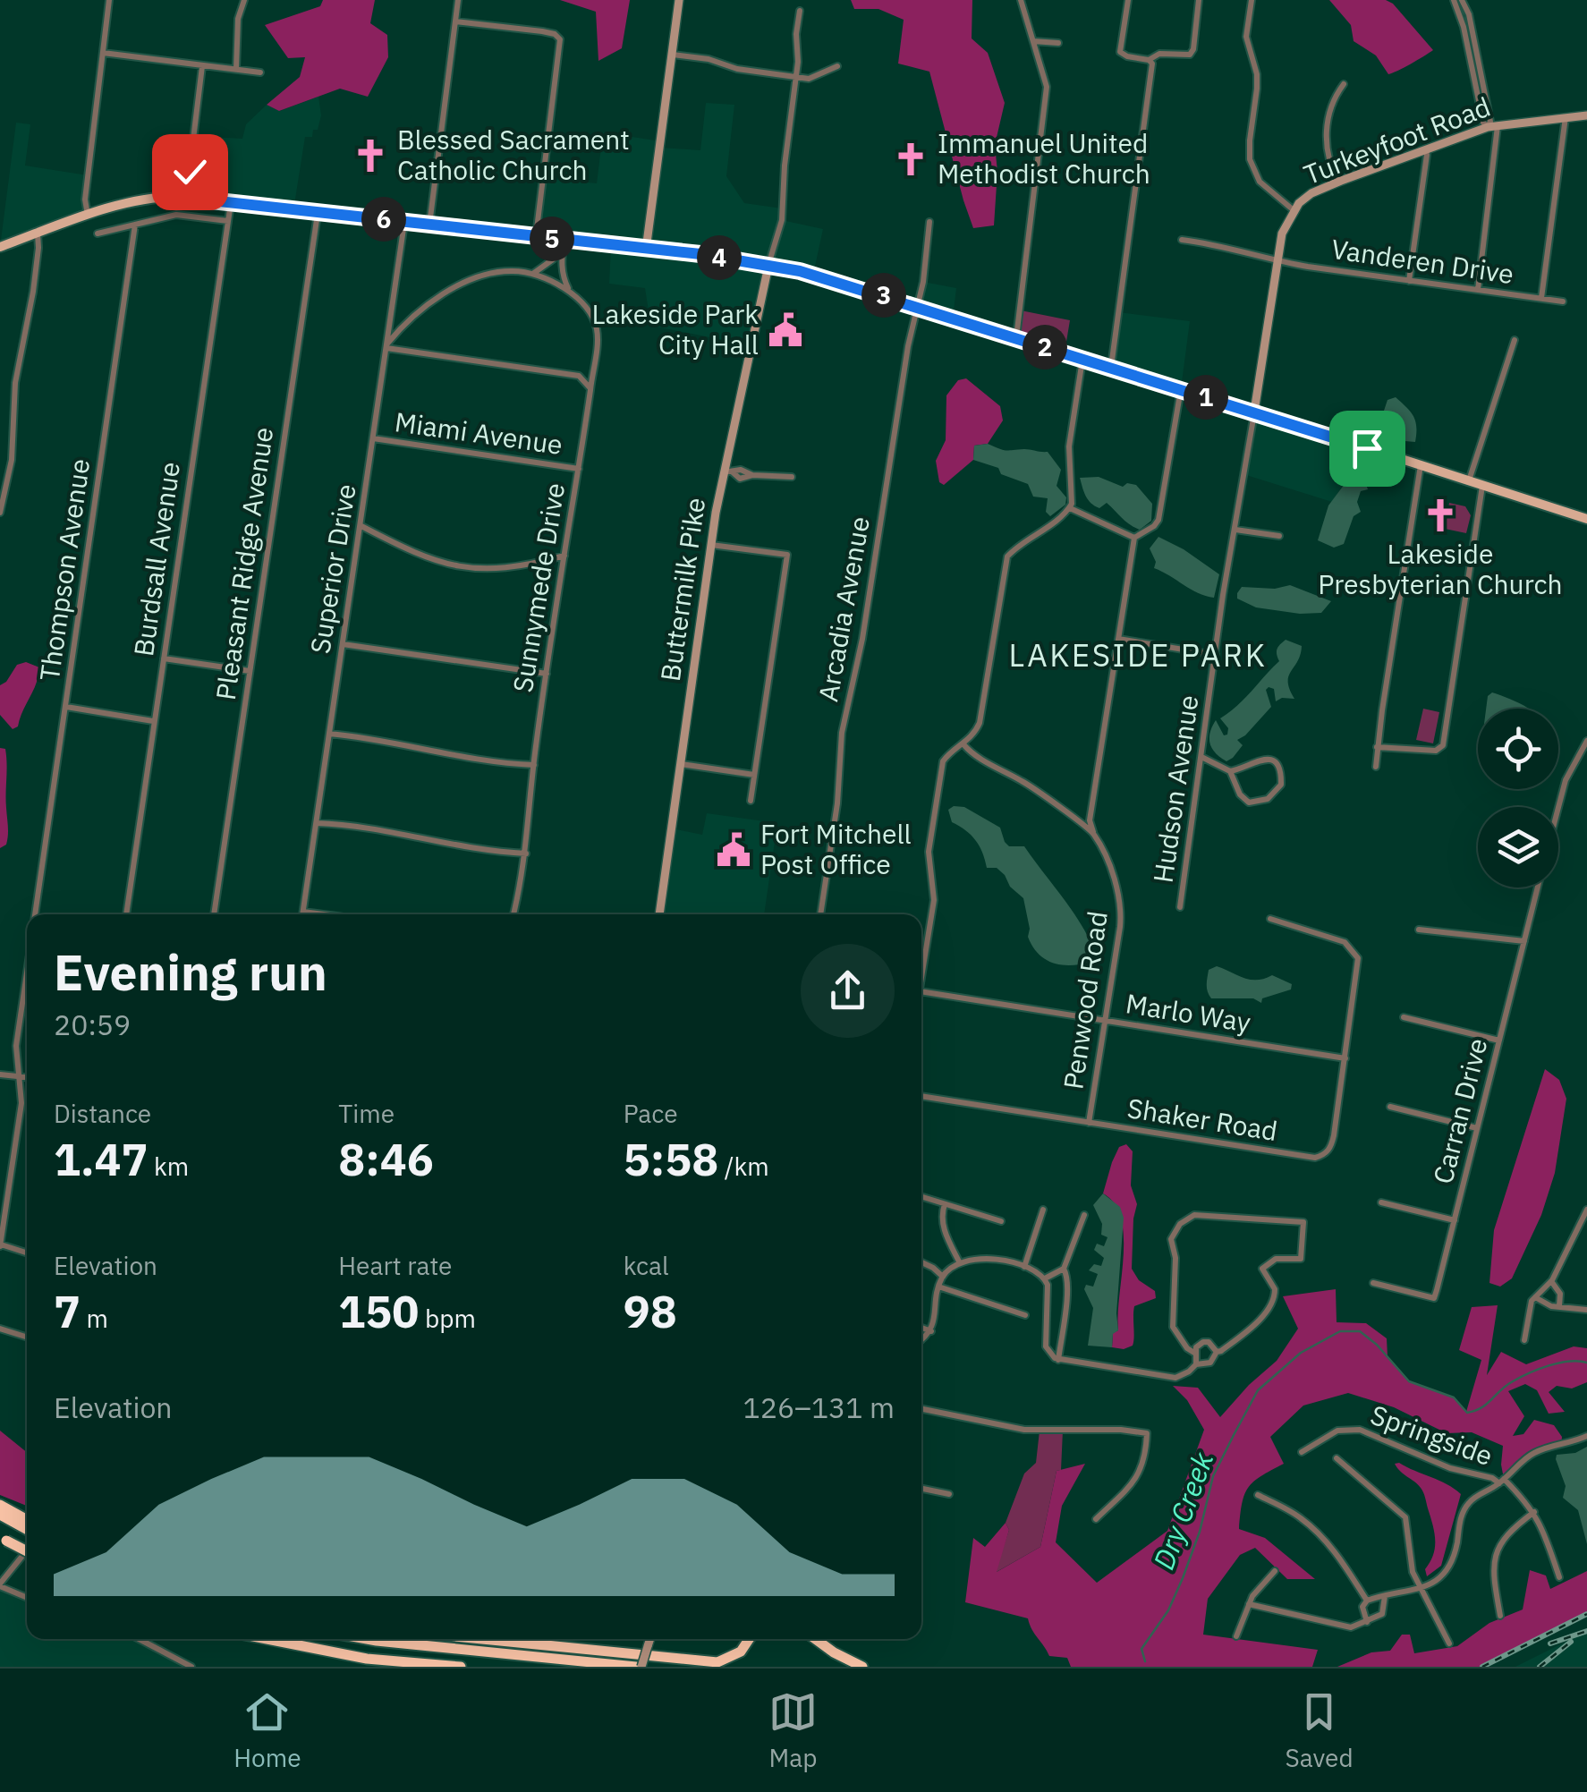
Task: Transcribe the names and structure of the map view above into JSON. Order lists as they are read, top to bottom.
{
  "streets": {
    "main road": ["Turkeyfoot Road", "Buttermilk Pike"],
    "street": [
      "Vanderen Drive",
      "Miami Avenue",
      "Burdsall Avenue",
      "Pleasant Ridge Avenue",
      "Superior Drive",
      "Thompson Avenue",
      "Sunnymede Drive",
      "Arcadia Avenue",
      "Hudson Avenue",
      "Penwood Road",
      "Marlo Way",
      "Carran Drive",
      "Shaker Road",
      "Springside"
    ]
  },
  "crossings": [
    ["Turkeyfoot Road", "Vanderen Drive"],
    ["Turkeyfoot Road", "Hudson Avenue"],
    ["Miami Avenue", "Superior Drive"],
    ["Miami Avenue", "Sunnymede Drive"],
    ["Penwood Road", "Marlo Way"],
    ["Penwood Road", "Shaker Road"],
    ["Marlo Way", "Shaker Road"]
  ],
  "districts": ["LAKESIDE PARK"],
  "water": ["Dry Creek"],
  "places": {
    "church": ["Blessed Sacrament Catholic Church", "Immanuel United Methodist Church", "Lakeside Presbyterian Church"],
    "public building": ["Lakeside Park City Hall", "Fort Mitchell Post Office"]
  },
  "page": {
    "pins": [
      "6",
      "5",
      "4",
      "3",
      "2",
      "1"
    ],
    "heading": ["Evening run", "20:59"],
    "stats": [
      ["Distance", "1.47 km"],
      ["Time", "8:46"],
      ["Pace", "5:58 /km"],
      ["Elevation", "7 m"],
      ["Heart rate", "150 bpm"],
      ["kcal", "98"]
    ],
    "chart": ["Elevation", "126–131 m"],
    "tabs": ["Home", "Map", "Saved"]
  }
}
